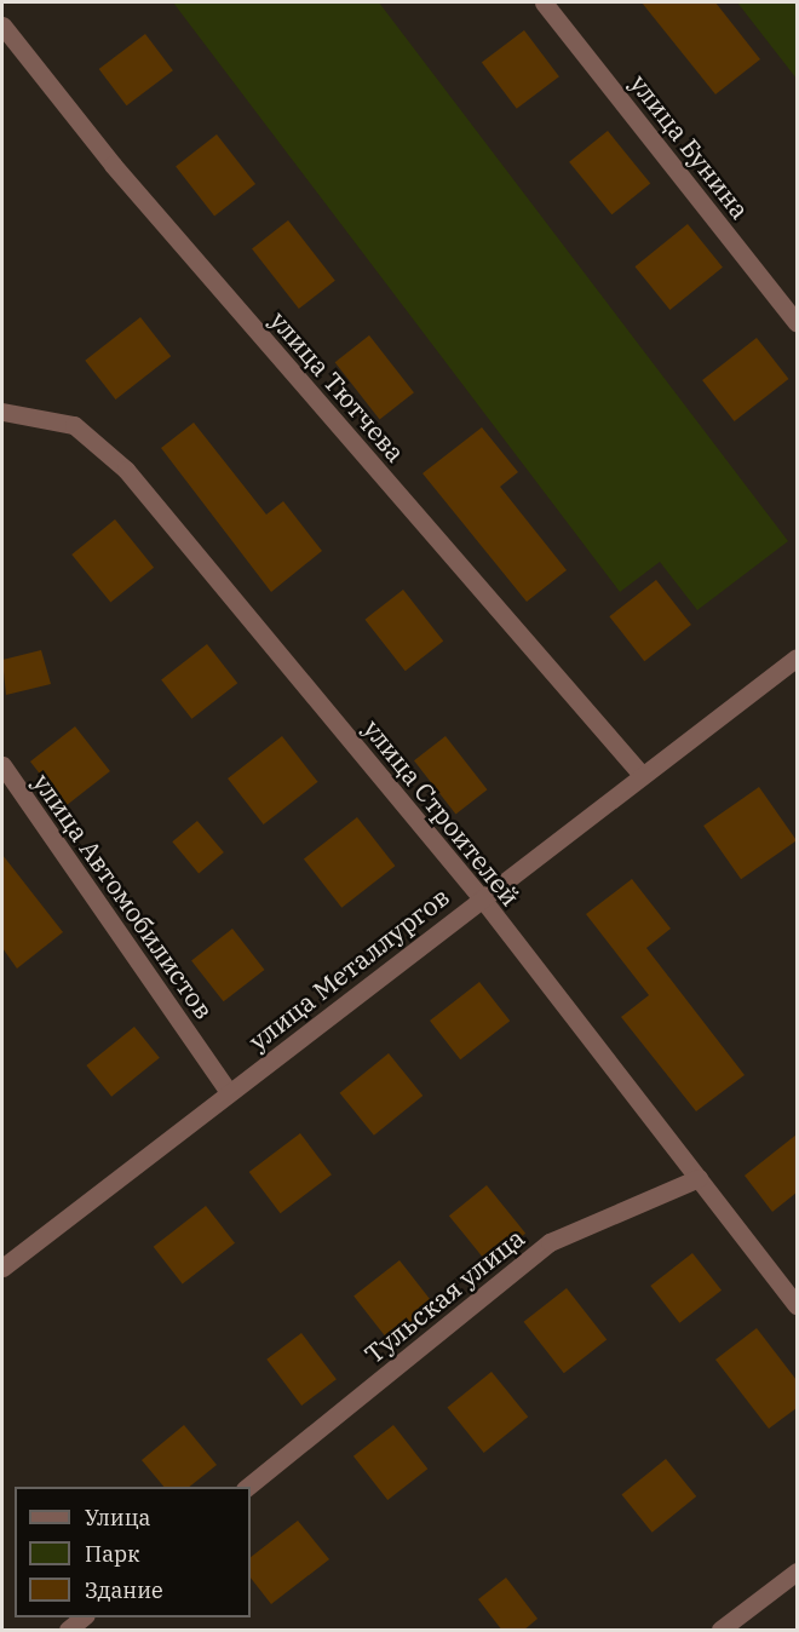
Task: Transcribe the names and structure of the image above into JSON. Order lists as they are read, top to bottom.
{
  "streets": {
    "street": [
      "улица Бунина",
      "улица Тютчева",
      "улица Строителей",
      "улица Автомобилистов",
      "улица Металлургов",
      "Тульская улица"
    ]
  },
  "crossings": [
    ["улица Тютчева", "улица Металлургов"],
    ["улица Строителей", "улица Металлургов"],
    ["улица Строителей", "Тульская улица"],
    ["улица Автомобилистов", "улица Металлургов"]
  ],
  "legend": ["Улица", "Парк", "Здание"]
}
